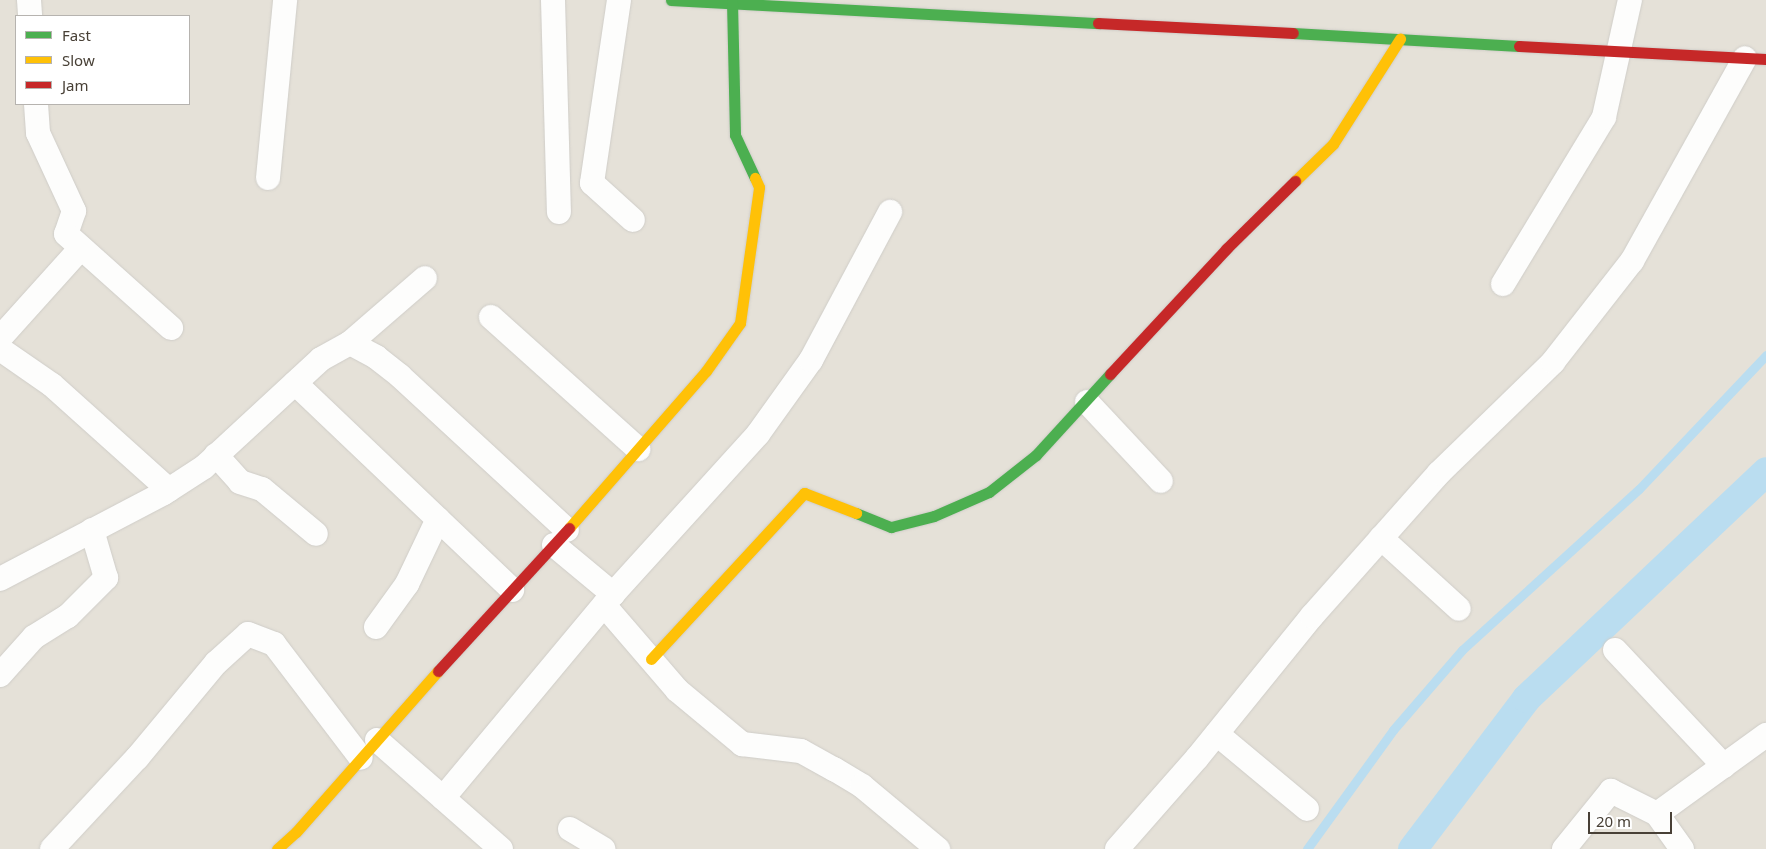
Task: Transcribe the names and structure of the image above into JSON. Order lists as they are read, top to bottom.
{
  "legend": ["Fast", "Slow", "Jam"],
  "scale_bar": "20 m"
}
